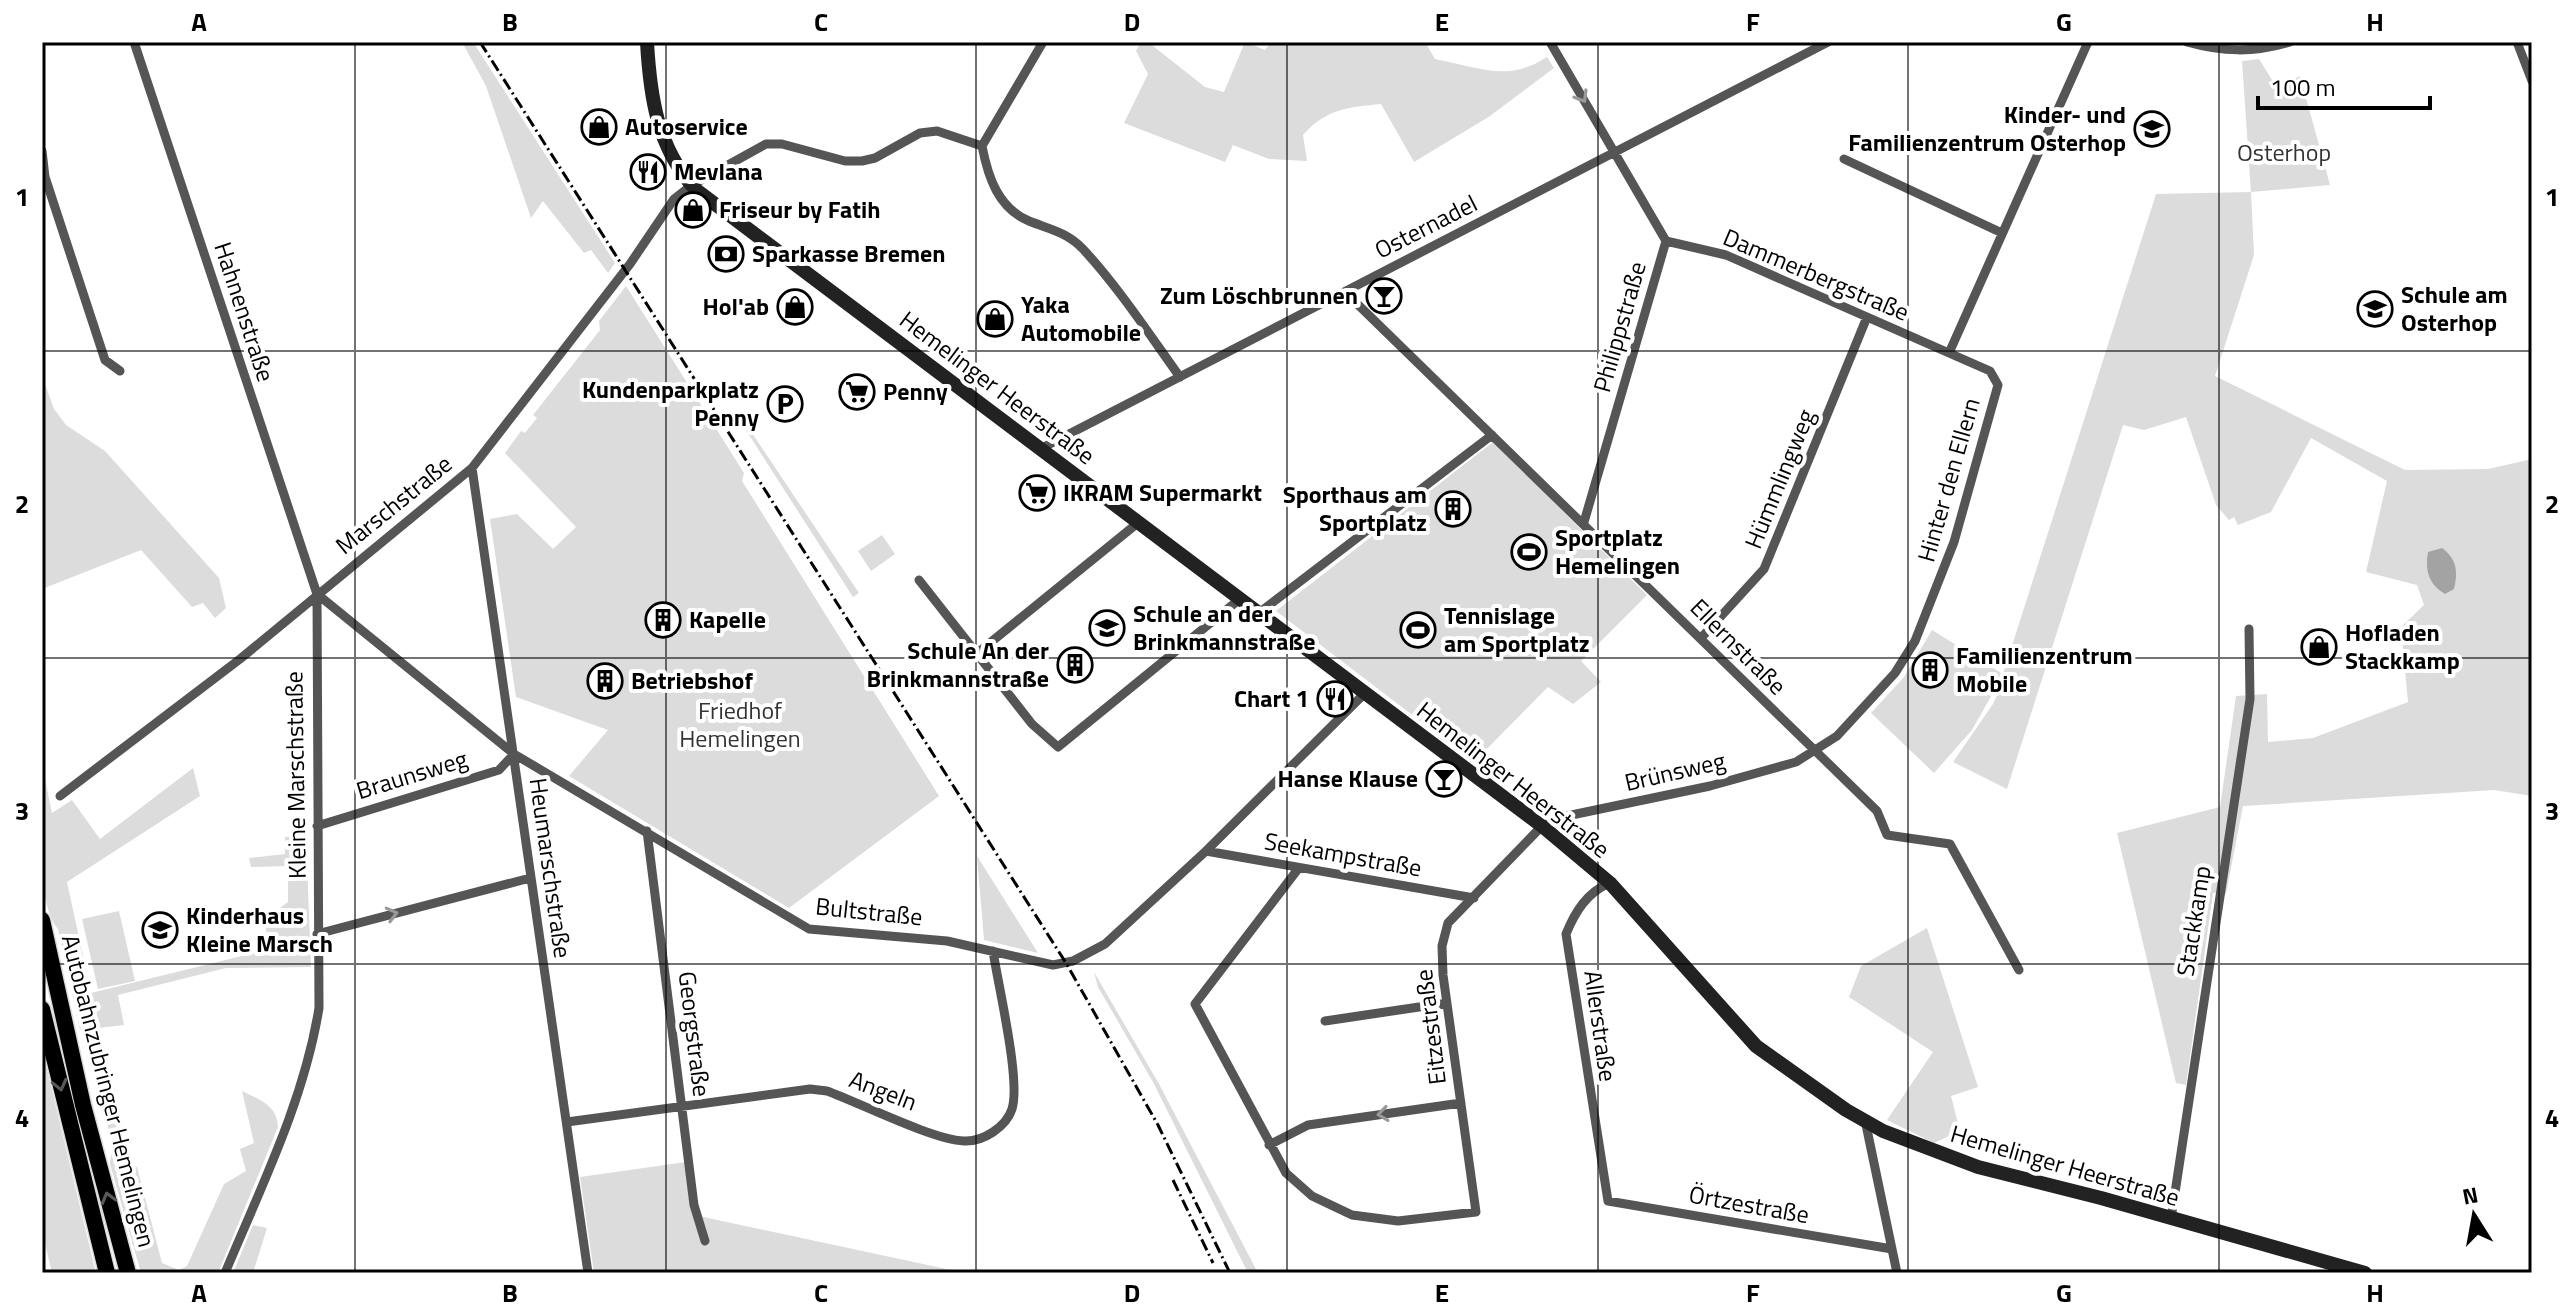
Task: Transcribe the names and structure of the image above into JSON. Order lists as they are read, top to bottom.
{
  "streets": {
    "highway": ["Autobahnzubringer Hemelingen"],
    "main road": ["Hemelinger Heerstraße"],
    "street": [
      "Osternadel",
      "Dammerbergstraße",
      "Hahnenstraße",
      "Philippstraße",
      "Hümmlingweg",
      "Hinter den Ellern",
      "Marschstraße",
      "Ellernstraße",
      "Brünsweg",
      "Kleine Marschstraße",
      "Braunsweg",
      "Seekampstraße",
      "Heumarschstraße",
      "Bultstraße",
      "Stackkamp",
      "Allerstraße",
      "Eitzestraße",
      "Georgstraße",
      "Angeln",
      "Örtzestraße"
    ]
  },
  "crossings": [
    ["Osternadel", "Philippstraße"],
    ["Osternadel", "Hemelinger Heerstraße"],
    ["Osternadel", "Ellernstraße"],
    ["Dammerbergstraße", "Philippstraße"],
    ["Dammerbergstraße", "Hümmlingweg"],
    ["Dammerbergstraße", "Hinter den Ellern"],
    ["Hahnenstraße", "Marschstraße"],
    ["Hahnenstraße", "Kleine Marschstraße"],
    ["Hahnenstraße", "Bultstraße"],
    ["Philippstraße", "Ellernstraße"],
    ["Hemelinger Heerstraße", "Marschstraße"],
    ["Hemelinger Heerstraße", "Brünsweg"],
    ["Hemelinger Heerstraße", "Bultstraße"],
    ["Hemelinger Heerstraße", "Stackkamp"],
    ["Hemelinger Heerstraße", "Allerstraße"],
    ["Hemelinger Heerstraße", "Eitzestraße"],
    ["Hümmlingweg", "Ellernstraße"],
    ["Hinter den Ellern", "Ellernstraße"],
    ["Hinter den Ellern", "Brünsweg"],
    ["Marschstraße", "Kleine Marschstraße"],
    ["Marschstraße", "Heumarschstraße"],
    ["Marschstraße", "Bultstraße"],
    ["Ellernstraße", "Brünsweg"],
    ["Brünsweg", "Eitzestraße"],
    ["Kleine Marschstraße", "Braunsweg"],
    ["Kleine Marschstraße", "Bultstraße"],
    ["Braunsweg", "Heumarschstraße"],
    ["Braunsweg", "Bultstraße"],
    ["Seekampstraße", "Bultstraße"],
    ["Seekampstraße", "Eitzestraße"],
    ["Heumarschstraße", "Bultstraße"],
    ["Heumarschstraße", "Angeln"],
    ["Bultstraße", "Georgstraße"],
    ["Bultstraße", "Angeln"],
    ["Allerstraße", "Örtzestraße"],
    ["Georgstraße", "Angeln"]
  ],
  "parks": ["Osterhop", "Friedhof Hemelingen"],
  "places": {
    "shop": [
      "Autoservice",
      "Friseur by Fatih",
      "Hol'ab",
      "Yaka Automobile",
      "Hofladen Stackkamp"
    ],
    "school or university": [
      "Kinder- und Familienzentrum Osterhop",
      "Schule am Osterhop",
      "Schule an der Brinkmannstraße",
      "Kinderhaus Kleine Marsch"
    ],
    "restaurant": ["Mevlana", "Chart 1"],
    "bank": ["Sparkasse Bremen"],
    "bar": ["Zum Löschbrunnen", "Hanse Klause"],
    "supermarket": ["Penny", "IKRAM Supermarkt"],
    "parking": ["Kundenparkplatz Penny"],
    "building": [
      "Sporthaus am Sportplatz",
      "Kapelle",
      "Schule An der Brinkmannstraße",
      "Familienzentrum Mobile",
      "Betriebshof"
    ],
    "sports": ["Sportplatz Hemelingen", "Tennislage am Sportplatz"]
  },
  "scale_bar": "100 m",
  "north": "top",
  "grid": {
    "columns": [
      "A",
      "B",
      "C",
      "D",
      "E",
      "F",
      "G",
      "H"
    ],
    "rows": [
      "1",
      "2",
      "3",
      "4"
    ]
  }
}
